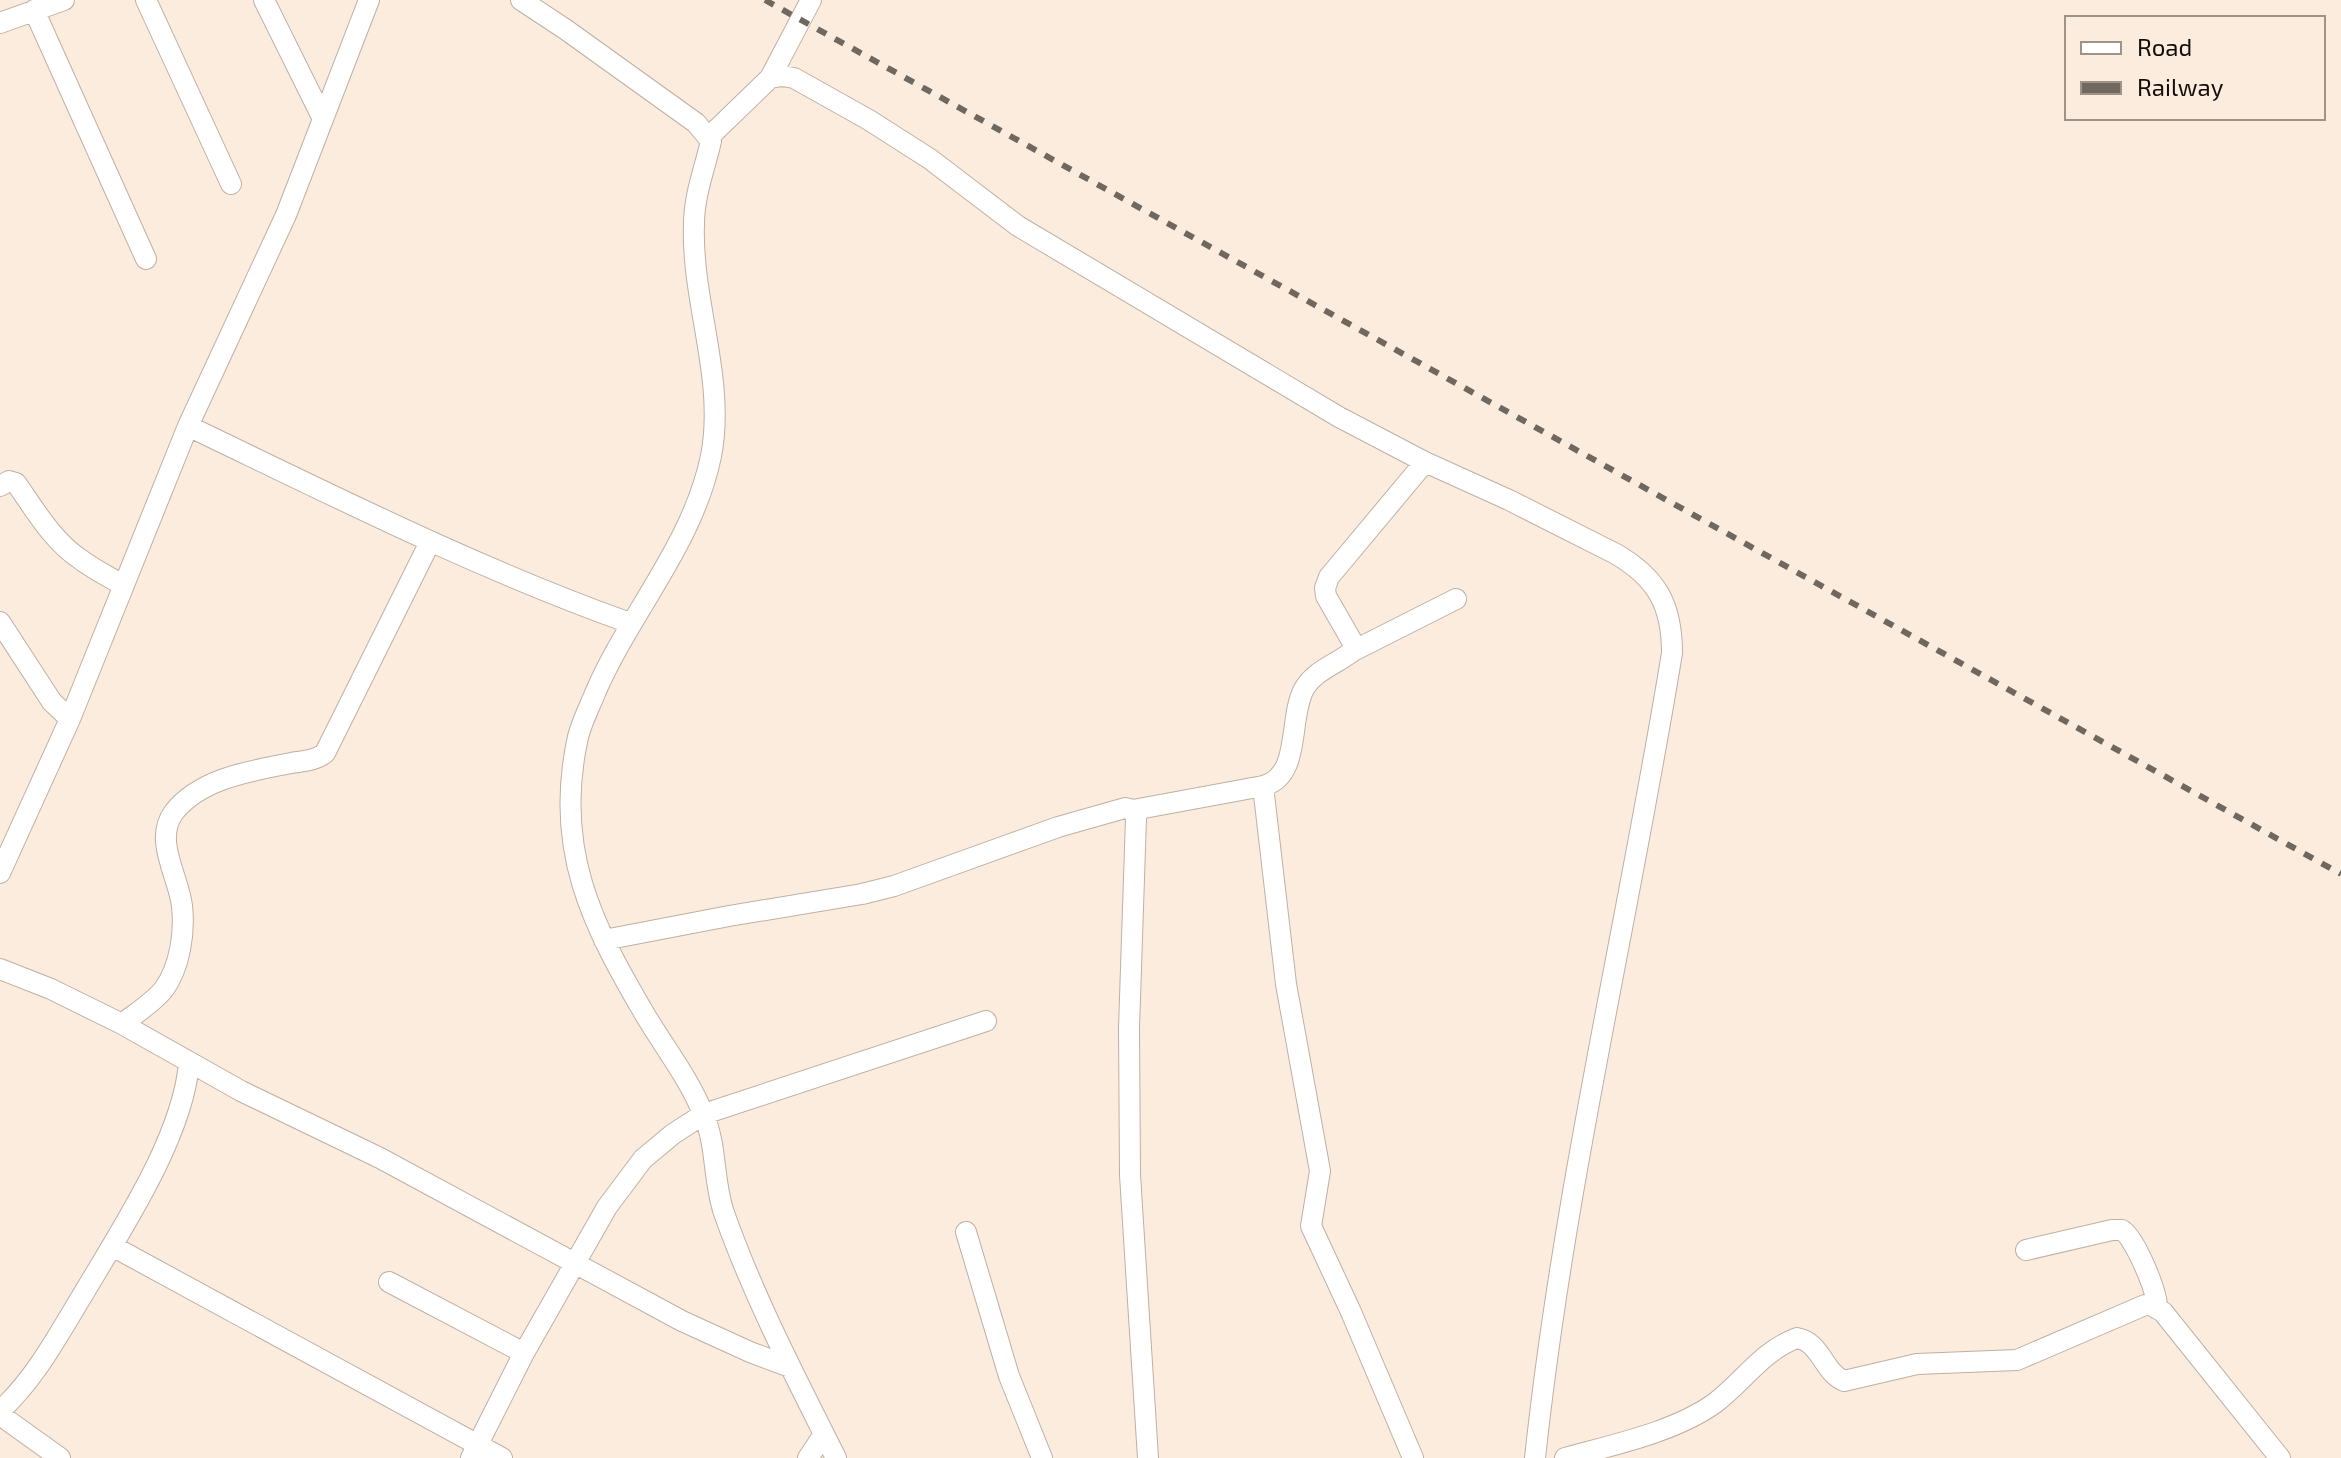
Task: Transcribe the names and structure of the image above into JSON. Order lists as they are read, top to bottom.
{
  "legend": ["Road", "Railway"]
}
